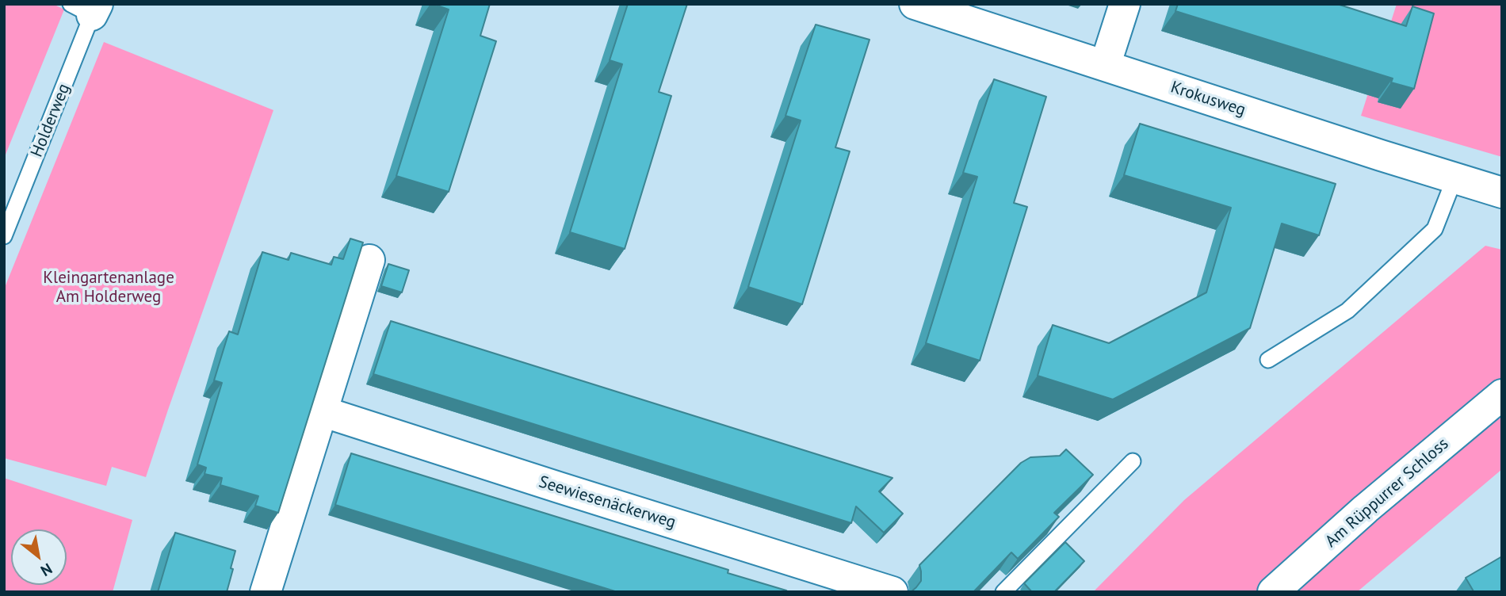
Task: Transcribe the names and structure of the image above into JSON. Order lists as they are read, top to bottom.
{
  "streets": {
    "street": ["Krokusweg", "Am Rüppurrer Schloss", "Seewiesenäckerweg"],
    "lane": ["Holderweg"]
  },
  "parks": ["Kleingartenanlage Am Holderweg"],
  "north": "bottom right"
}
